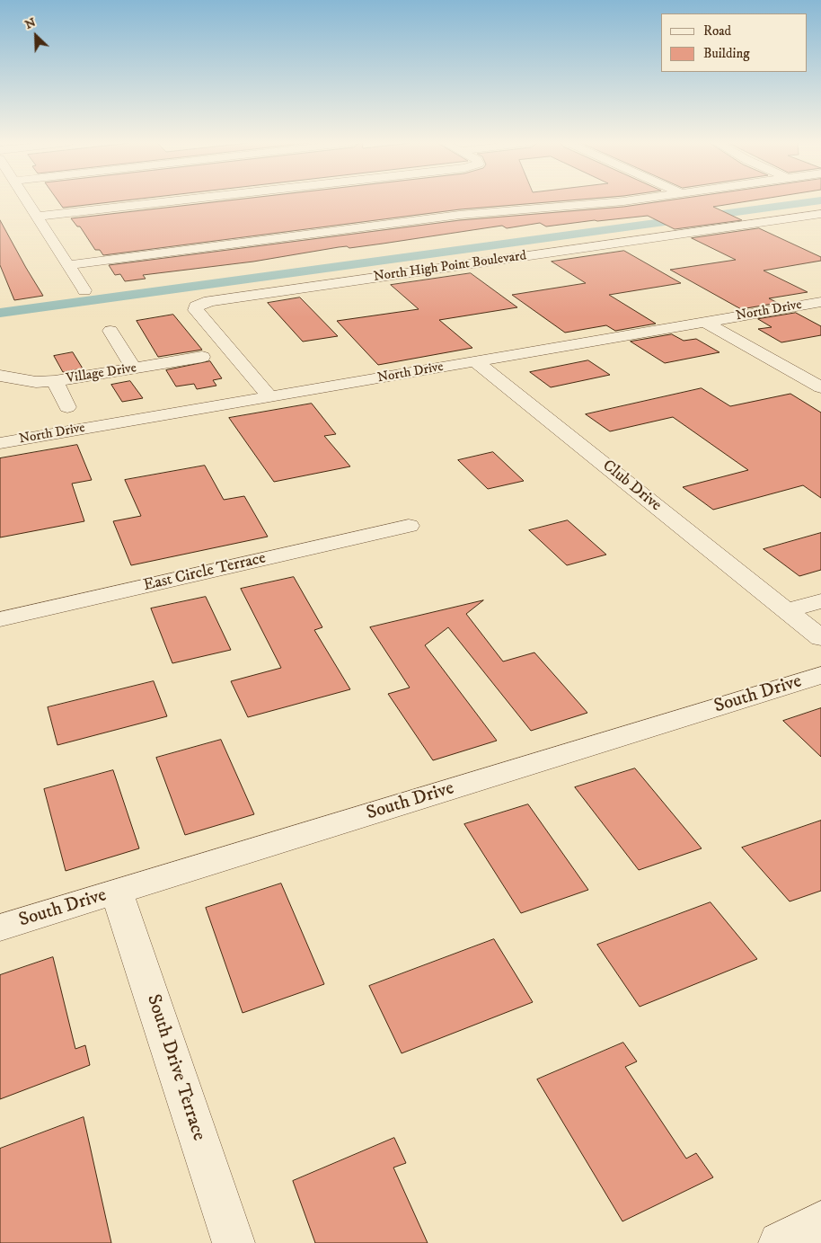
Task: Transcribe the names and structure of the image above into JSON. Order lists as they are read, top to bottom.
{
  "streets": {
    "street": [
      "North High Point Boulevard",
      "North Drive",
      "Village Drive",
      "Club Drive",
      "East Circle Terrace",
      "South Drive",
      "South Drive Terrace"
    ]
  },
  "crossings": [
    ["North High Point Boulevard", "North Drive"],
    ["North Drive", "Club Drive"],
    ["South Drive", "South Drive Terrace"]
  ],
  "legend": ["Road", "Building"],
  "north": "top left"
}
